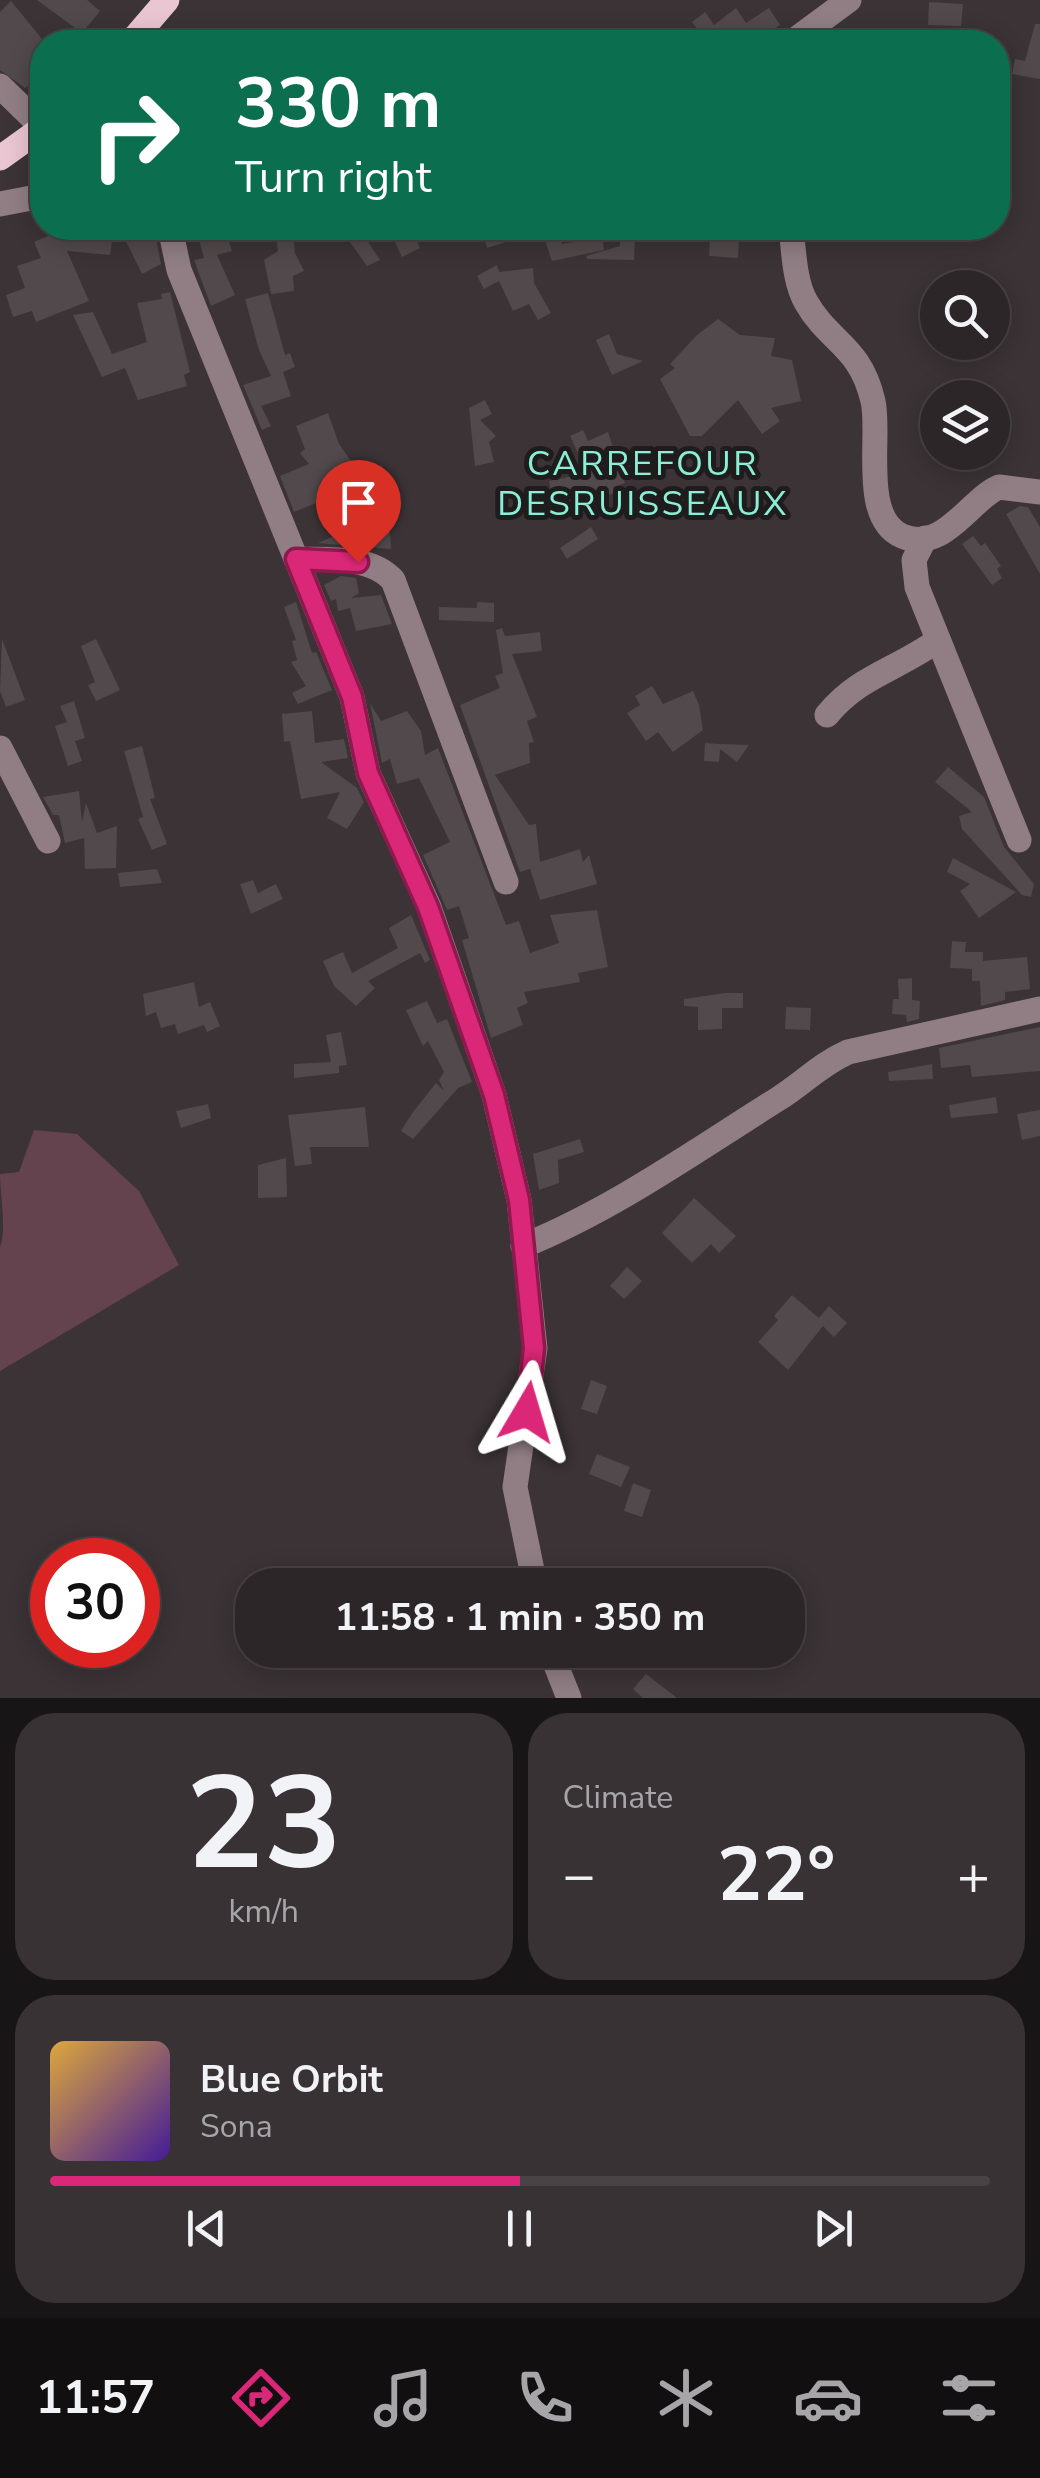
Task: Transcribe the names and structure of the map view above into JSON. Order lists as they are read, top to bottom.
{
  "districts": ["CARREFOUR DESRUISSEAUX"],
  "page": {
    "turn": ["330 m", "Turn right"],
    "limit": "30",
    "trip": "11:58 · 1 min · 350 m",
    "tile": [
      ["23", "km/h"],
      "Climate"
    ],
    "heat": ["−", "22°", "+"],
    "song": ["Blue Orbit", "Sona"],
    "tabs": "11:57"
  }
}
